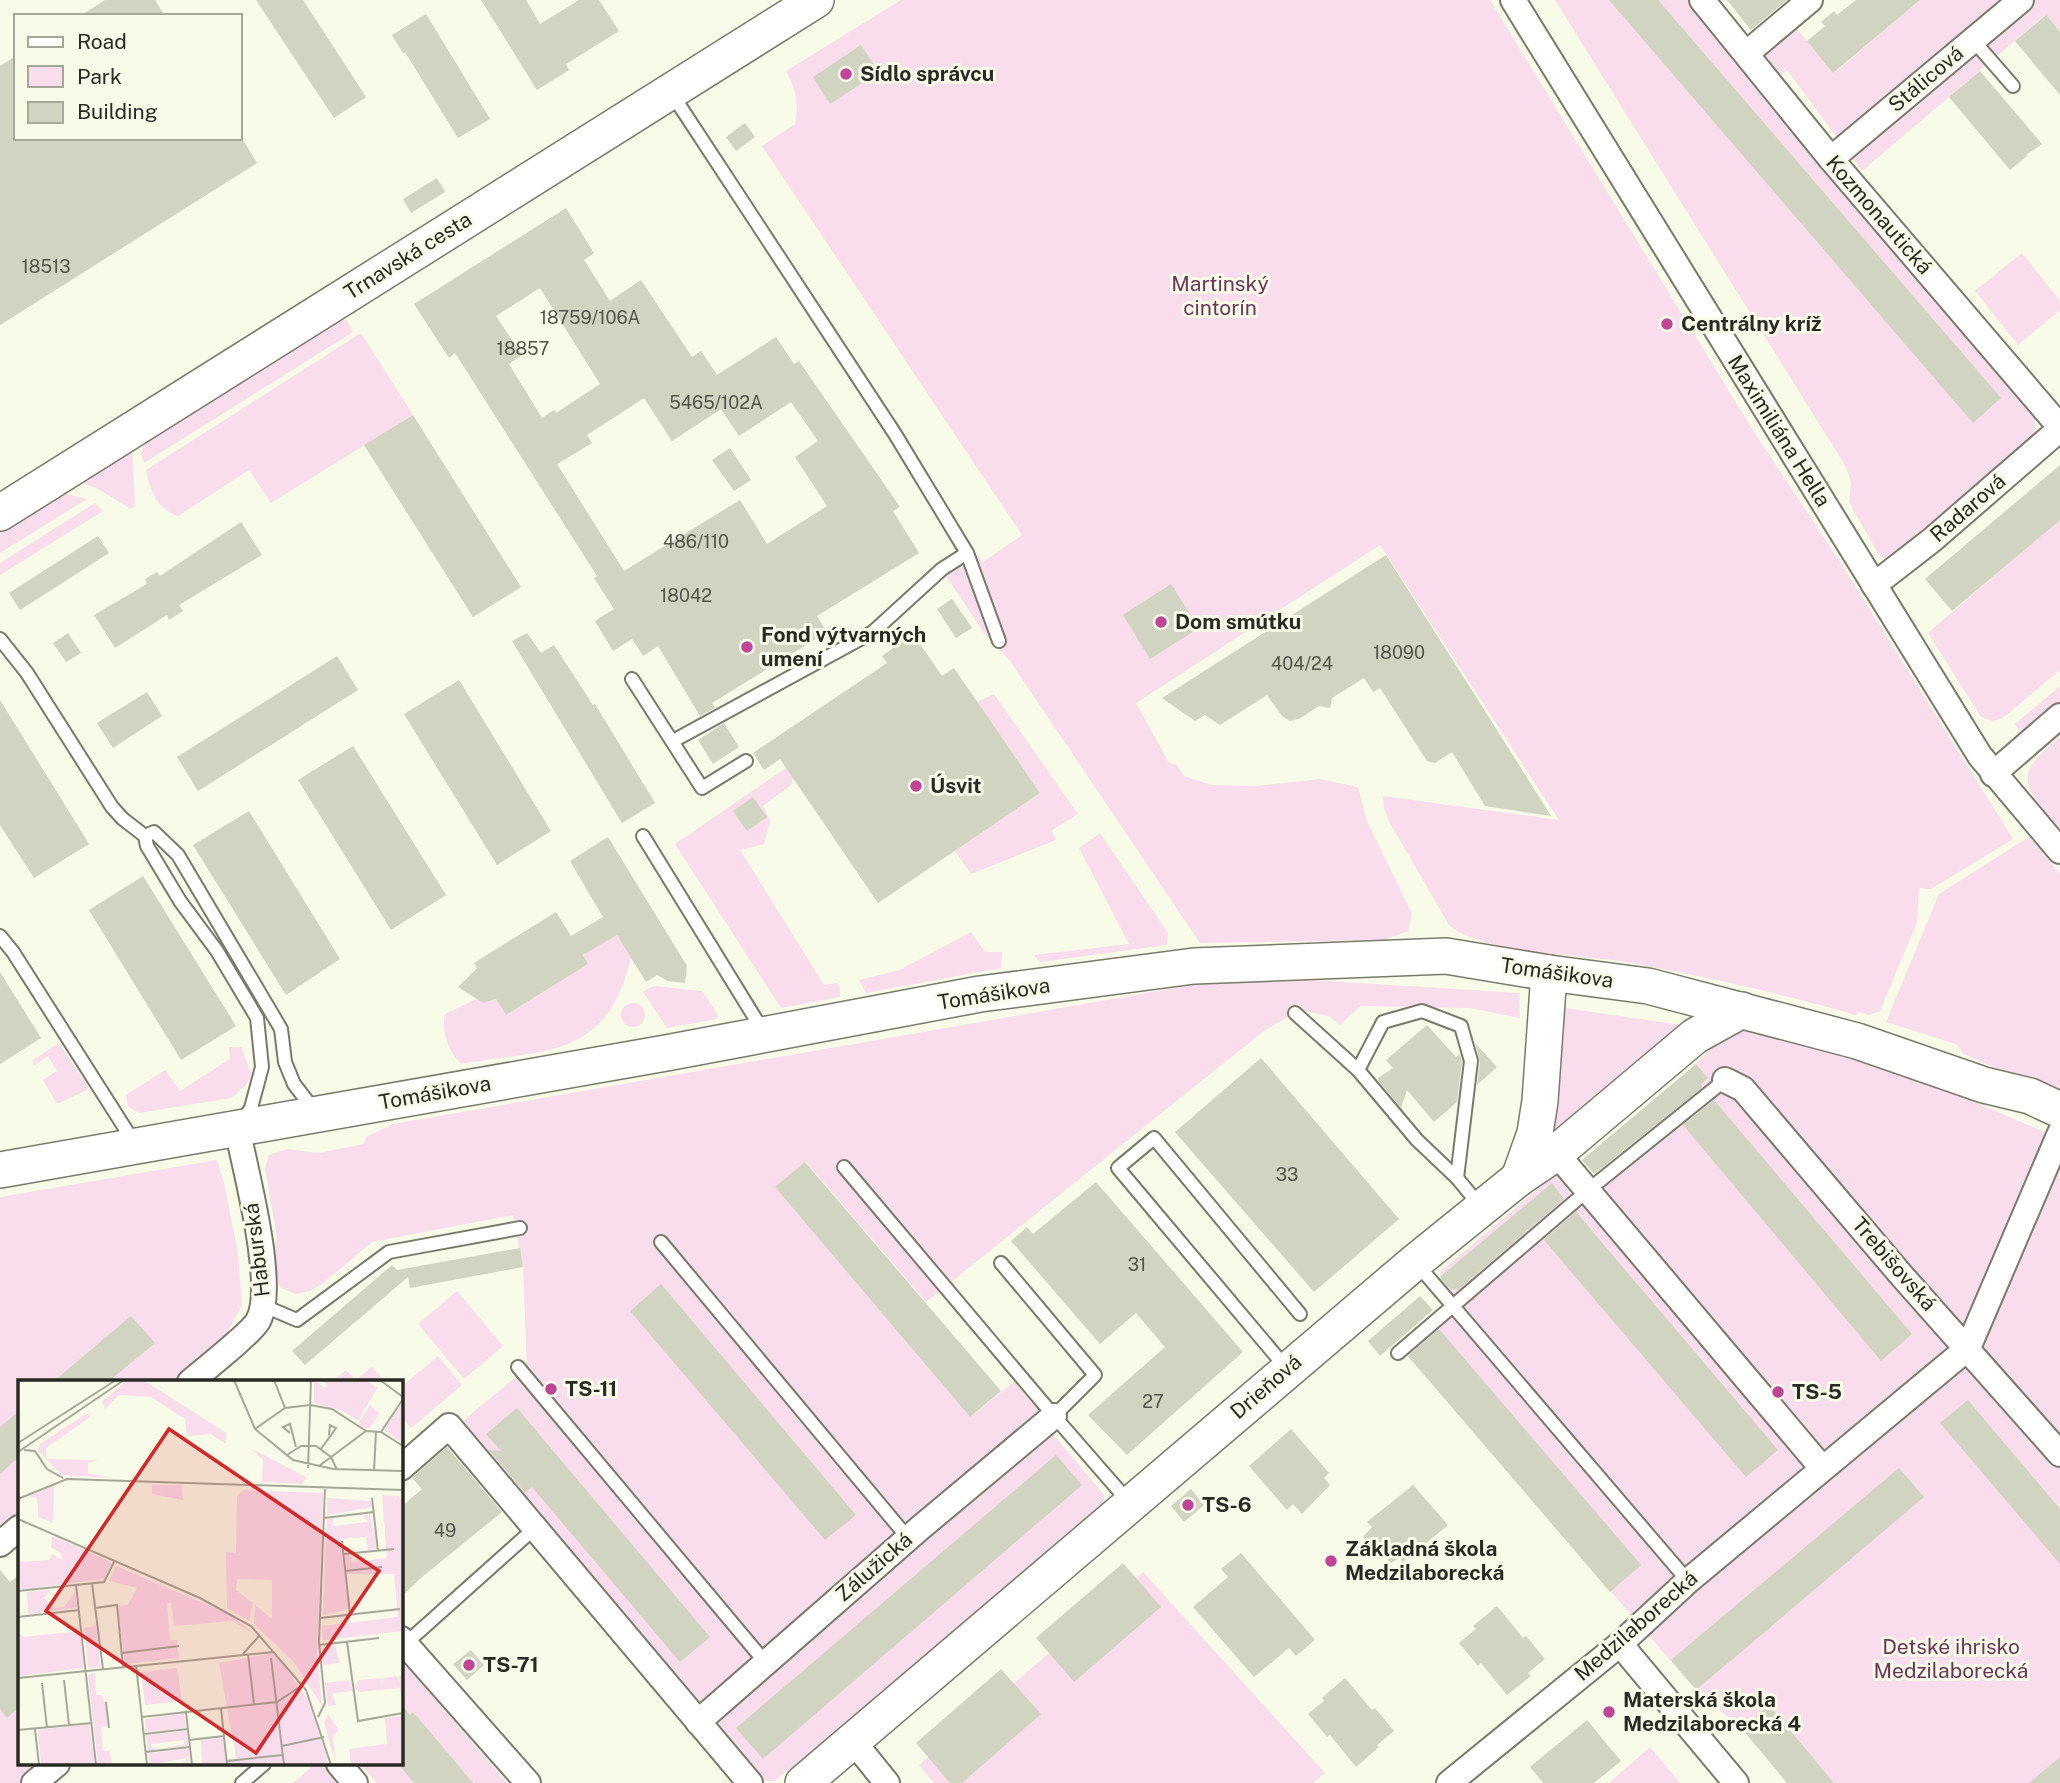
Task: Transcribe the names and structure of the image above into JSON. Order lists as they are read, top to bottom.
{
  "streets": {
    "main road": ["Trnavská cesta", "Tomášikova", "Drieňová"],
    "street": [
      "Stálicová",
      "Kozmonautická",
      "Maximiliána Hella",
      "Radarová",
      "Haburská",
      "Trebišovská",
      "Zálužická",
      "Medzilaborecká"
    ]
  },
  "crossings": [
    ["Stálicová", "Kozmonautická"],
    ["Kozmonautická", "Radarová"],
    ["Maximiliána Hella", "Radarová"],
    ["Tomášikova", "Haburská"],
    ["Tomášikova", "Drieňová"],
    ["Tomášikova", "Medzilaborecká"],
    ["Trebišovská", "Medzilaborecká"]
  ],
  "parks": ["Martinský cintorín", "Detské ihrisko Medzilaborecká"],
  "places": [
    "Sídlo správcu",
    "Centrálny kríž",
    "Dom smútku",
    "Fond výtvarných umení",
    "Úsvit",
    "TS-11",
    "TS-5",
    "TS-6",
    "Základná škola Medzilaborecká",
    "TS-71",
    "Materská škola Medzilaborecká 4"
  ],
  "house_numbers": [
    "18513",
    "18759/106A",
    "18857",
    "5465/102A",
    "486/110",
    "18042",
    "18090",
    "404/24",
    "33",
    "31",
    "27",
    "49"
  ],
  "legend": ["Road", "Park", "Building"]
}
